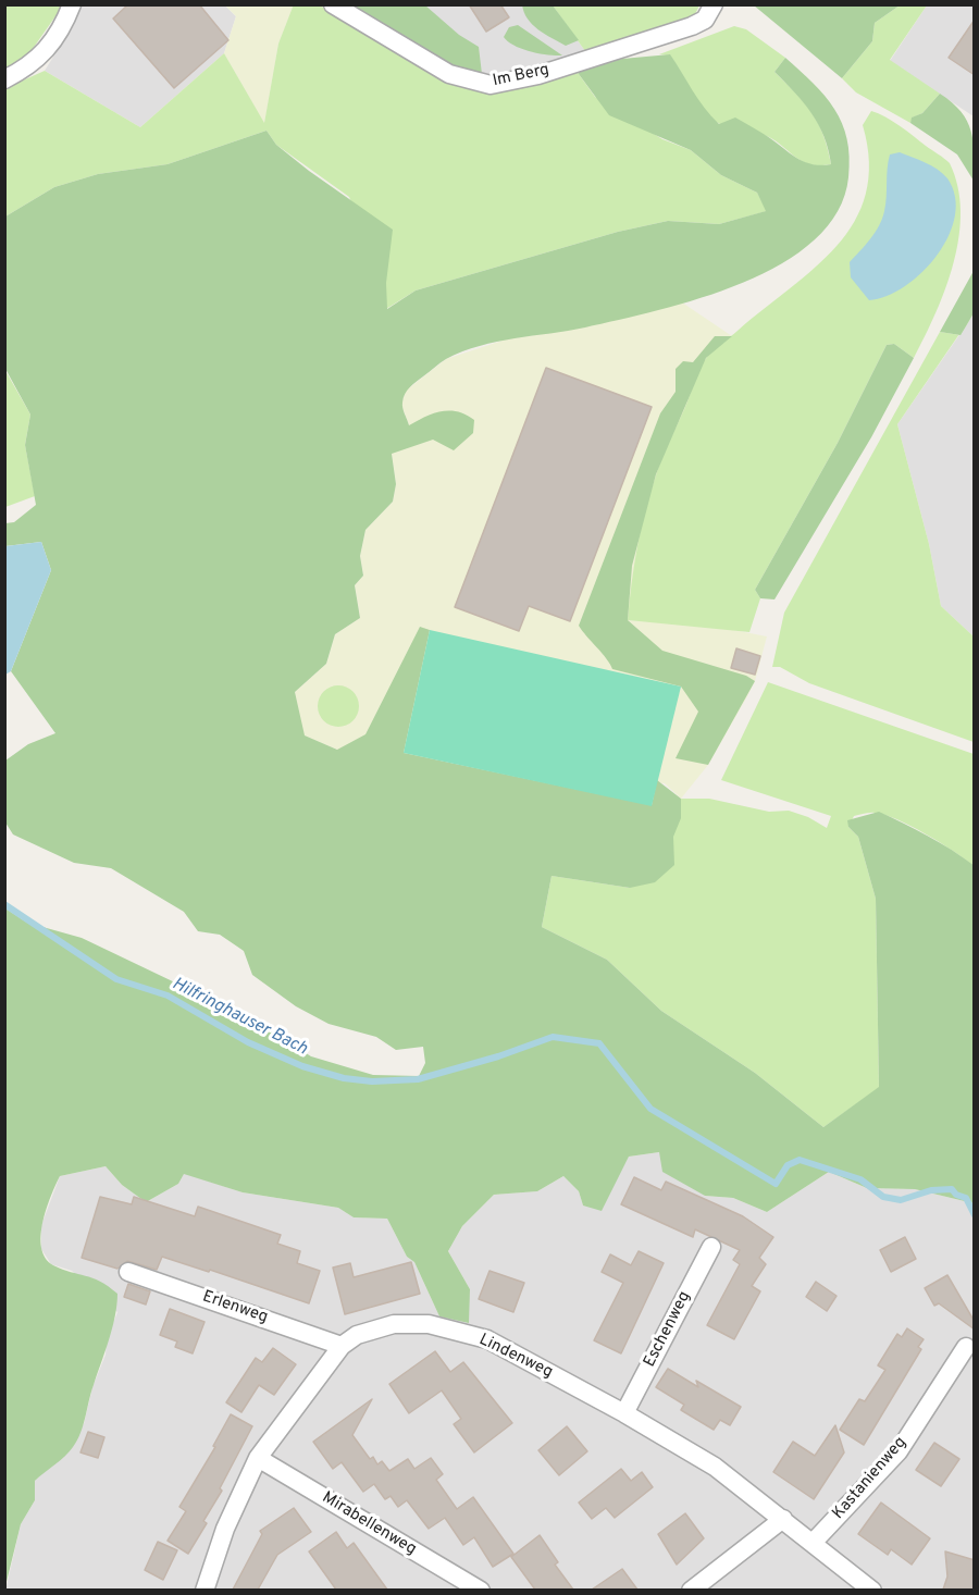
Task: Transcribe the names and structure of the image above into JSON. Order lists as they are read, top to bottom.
{
  "streets": {
    "street": [
      "Im Berg",
      "Erlenweg",
      "Eschenweg",
      "Lindenweg",
      "Kastanienweg",
      "Mirabellenweg"
    ]
  },
  "crossings": [
    ["Erlenweg", "Lindenweg"],
    ["Eschenweg", "Lindenweg"],
    ["Lindenweg", "Kastanienweg"],
    ["Lindenweg", "Mirabellenweg"]
  ],
  "water": ["Hilfringhauser Bach"]
}
